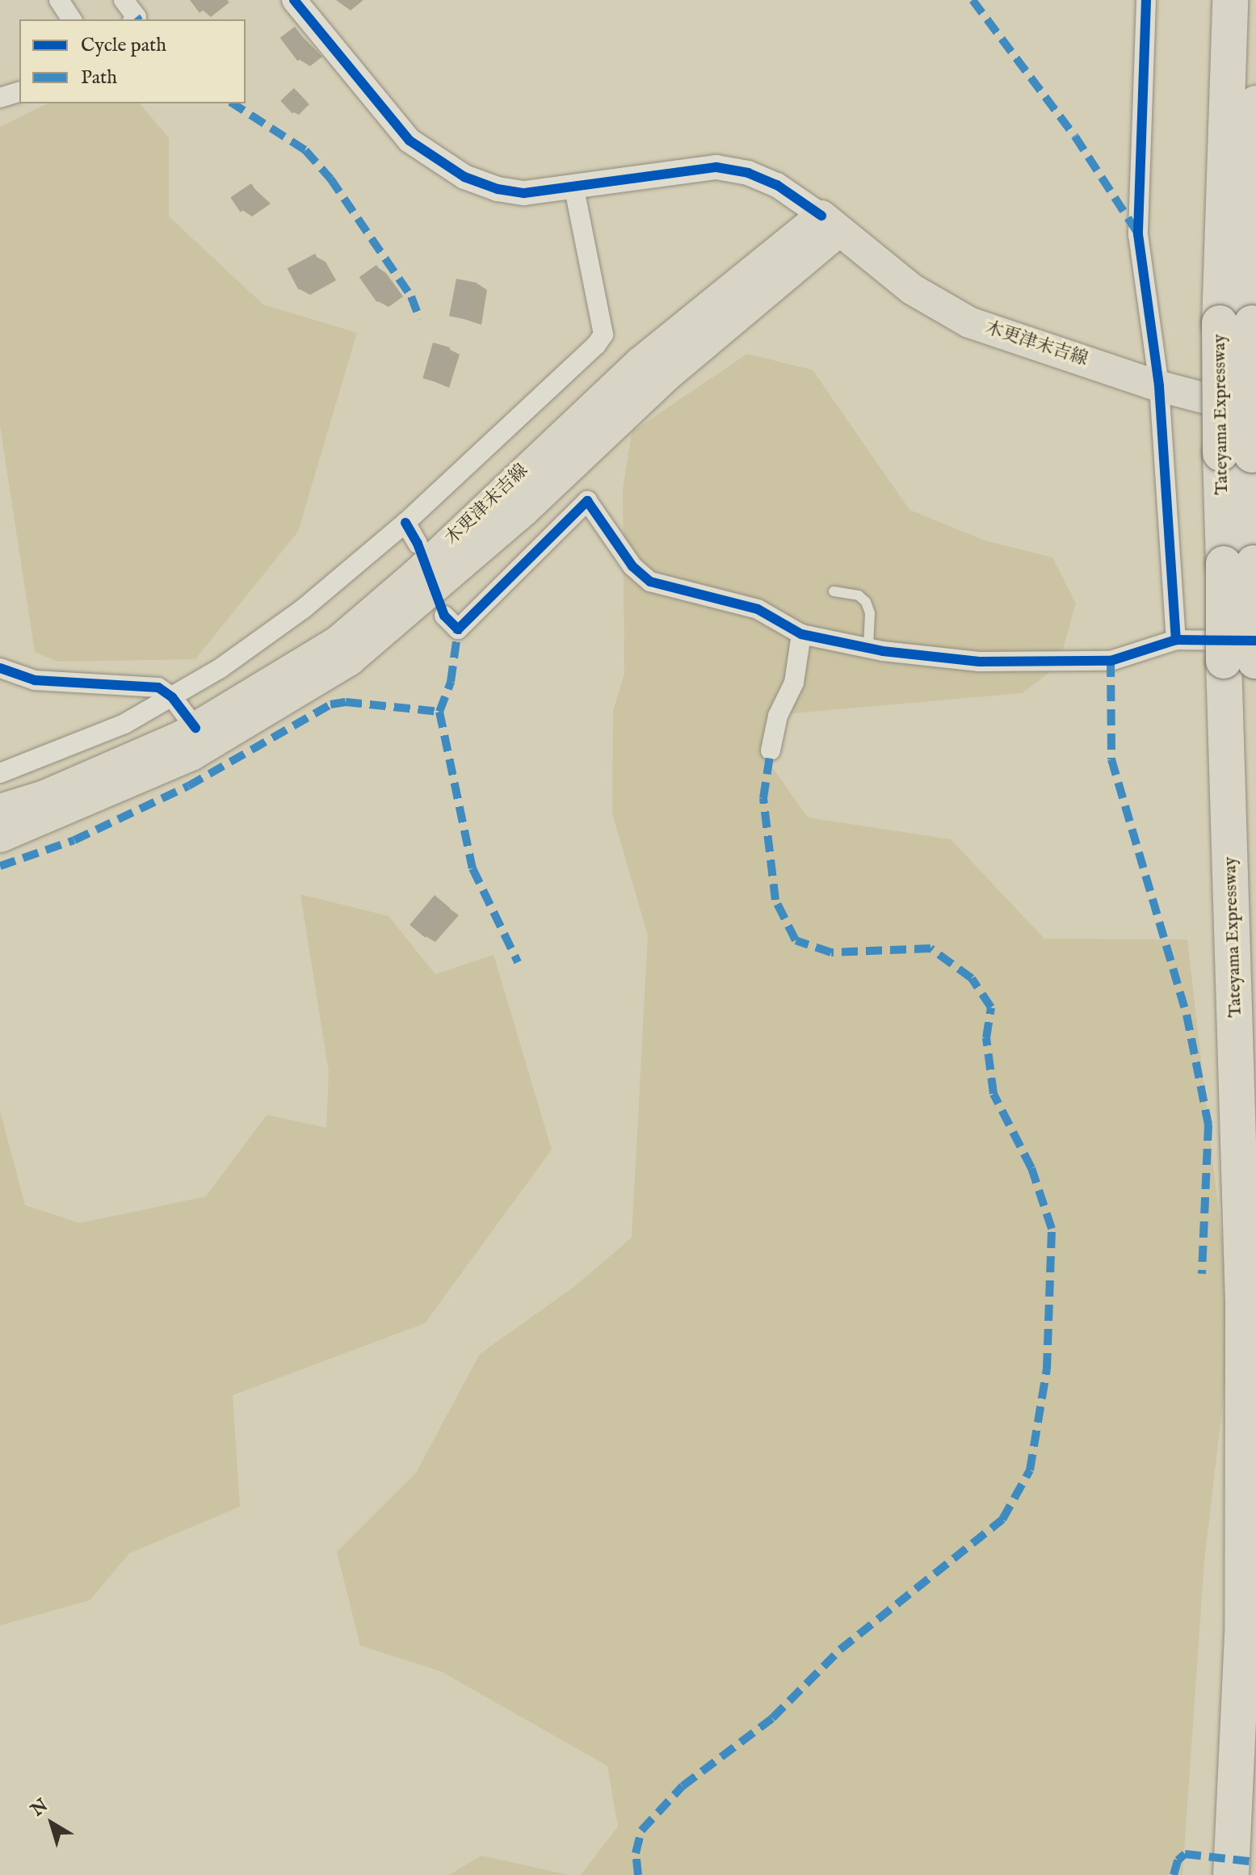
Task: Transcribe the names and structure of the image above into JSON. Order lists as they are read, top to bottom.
{
  "streets": {
    "highway": ["Tateyama Expressway"],
    "main road": ["木更津末吉線"]
  },
  "legend": ["Cycle path", "Path"],
  "north": "top left"
}
